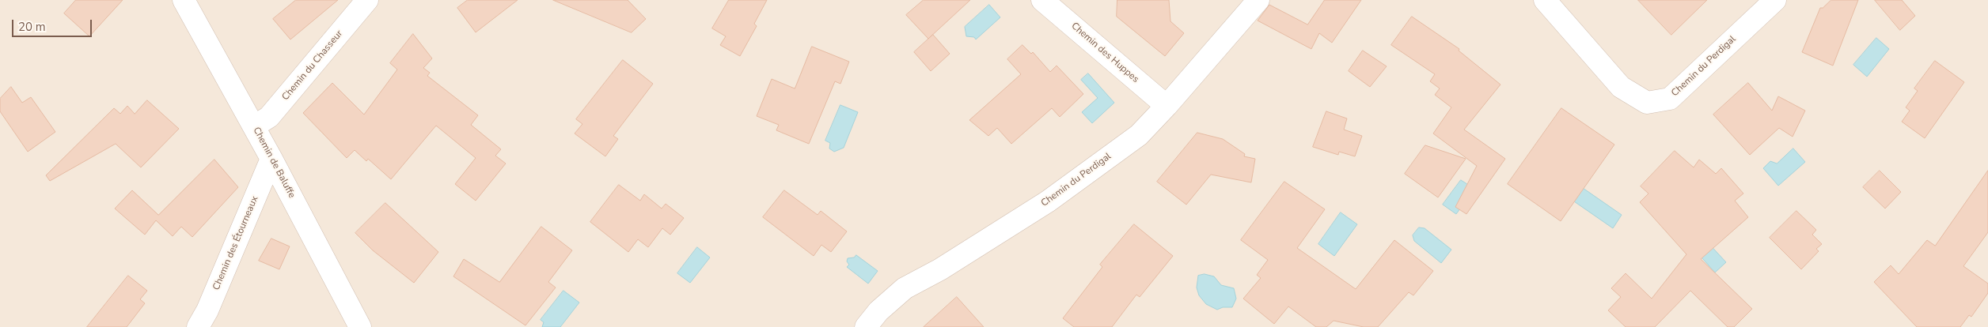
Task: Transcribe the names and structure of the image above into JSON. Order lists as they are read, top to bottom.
{
  "streets": {
    "street": [
      "Chemin des Huppes",
      "Chemin du Chasseur",
      "Chemin du Perdigal",
      "Chemin de Baluffe",
      "Chemin des Étourneaux"
    ]
  },
  "crossings": [
    ["Chemin des Huppes", "Chemin du Perdigal"],
    ["Chemin du Chasseur", "Chemin de Baluffe"],
    ["Chemin de Baluffe", "Chemin des Étourneaux"]
  ],
  "scale_bar": "20 m"
}
